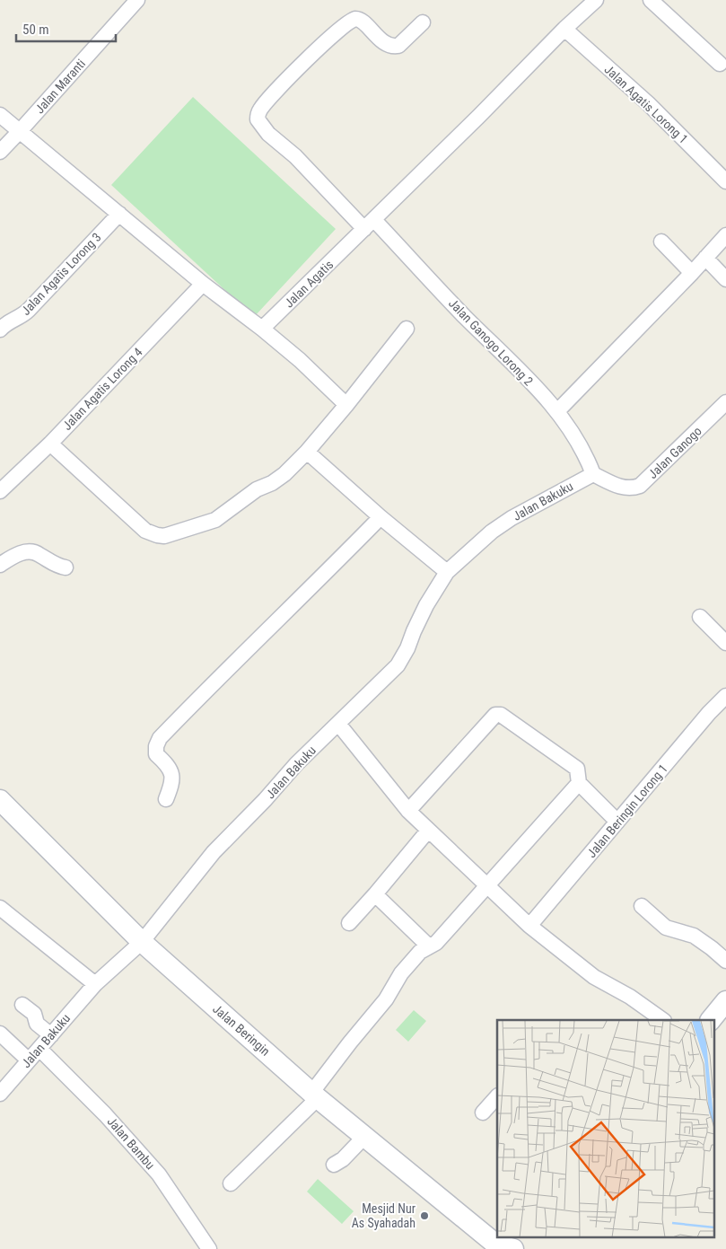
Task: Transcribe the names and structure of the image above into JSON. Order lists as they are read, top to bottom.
{
  "streets": {
    "street": [
      "Jalan Maranti",
      "Jalan Agatis Lorong 1",
      "Jalan Agatis Lorong 3",
      "Jalan Agatis",
      "Jalan Ganogo Lorong 2",
      "Jalan Agatis Lorong 4",
      "Jalan Ganogo",
      "Jalan Bakuku",
      "Jalan Beringin Lorong 1",
      "Jalan Beringin",
      "Jalan Bambu"
    ]
  },
  "crossings": [
    ["Jalan Agatis Lorong 1", "Jalan Agatis"],
    ["Jalan Agatis", "Jalan Ganogo Lorong 2"],
    ["Jalan Ganogo Lorong 2", "Jalan Ganogo"],
    ["Jalan Ganogo Lorong 2", "Jalan Bakuku"],
    ["Jalan Ganogo", "Jalan Bakuku"],
    ["Jalan Bakuku", "Jalan Beringin"],
    ["Jalan Bakuku", "Jalan Bambu"]
  ],
  "places": ["Mesjid Nur As Syahadah"],
  "scale_bar": "50 m"
}
